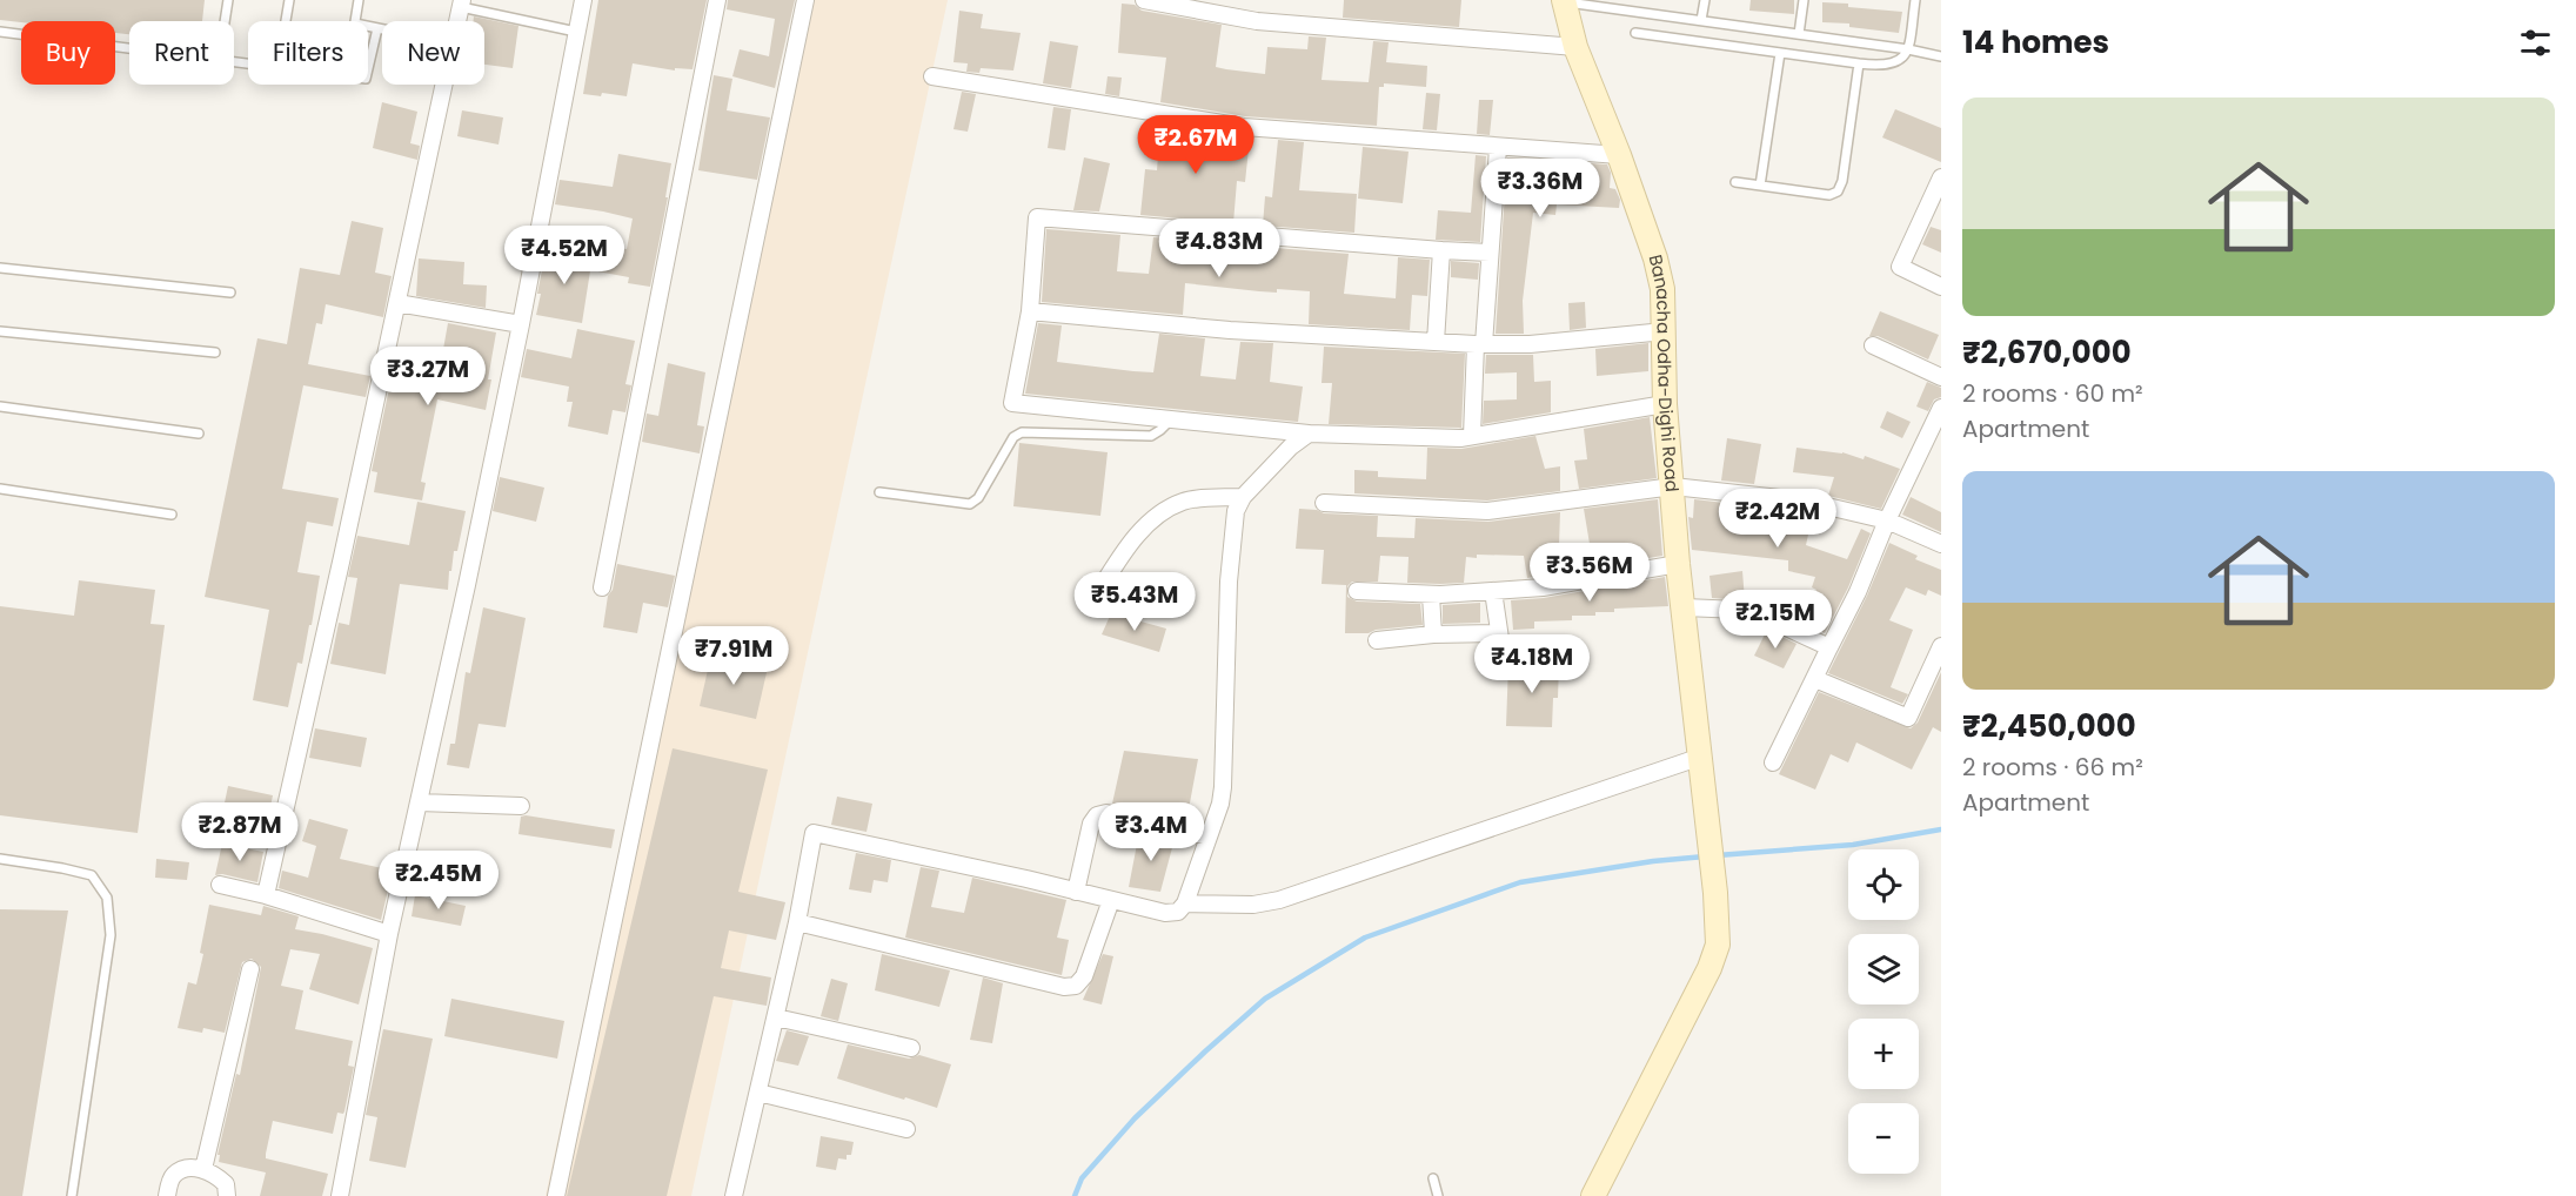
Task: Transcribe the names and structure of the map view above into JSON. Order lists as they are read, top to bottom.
{
  "streets": {
    "street": ["Banacha Odha-Dighi Road"]
  },
  "page": {
    "heading": "14 homes",
    "chip": [
      "Buy",
      "Rent",
      "Filters",
      "New"
    ],
    "list": [
      {
        "name": "₹2,670,000",
        "note": "2 rooms · 60 m² · Apartment"
      },
      {
        "name": "₹2,450,000",
        "note": "2 rooms · 66 m² · Apartment"
      }
    ],
    "price": [
      "₹2.67M",
      "₹3.36M",
      "₹4.83M",
      "₹4.52M",
      "₹3.27M",
      "₹2.42M",
      "₹3.56M",
      "₹5.43M",
      "₹2.15M",
      "₹7.91M",
      "₹4.18M",
      "₹2.87M",
      "₹3.4M",
      "₹2.45M"
    ],
    "map_buttons": ["+", "−"]
  }
}
